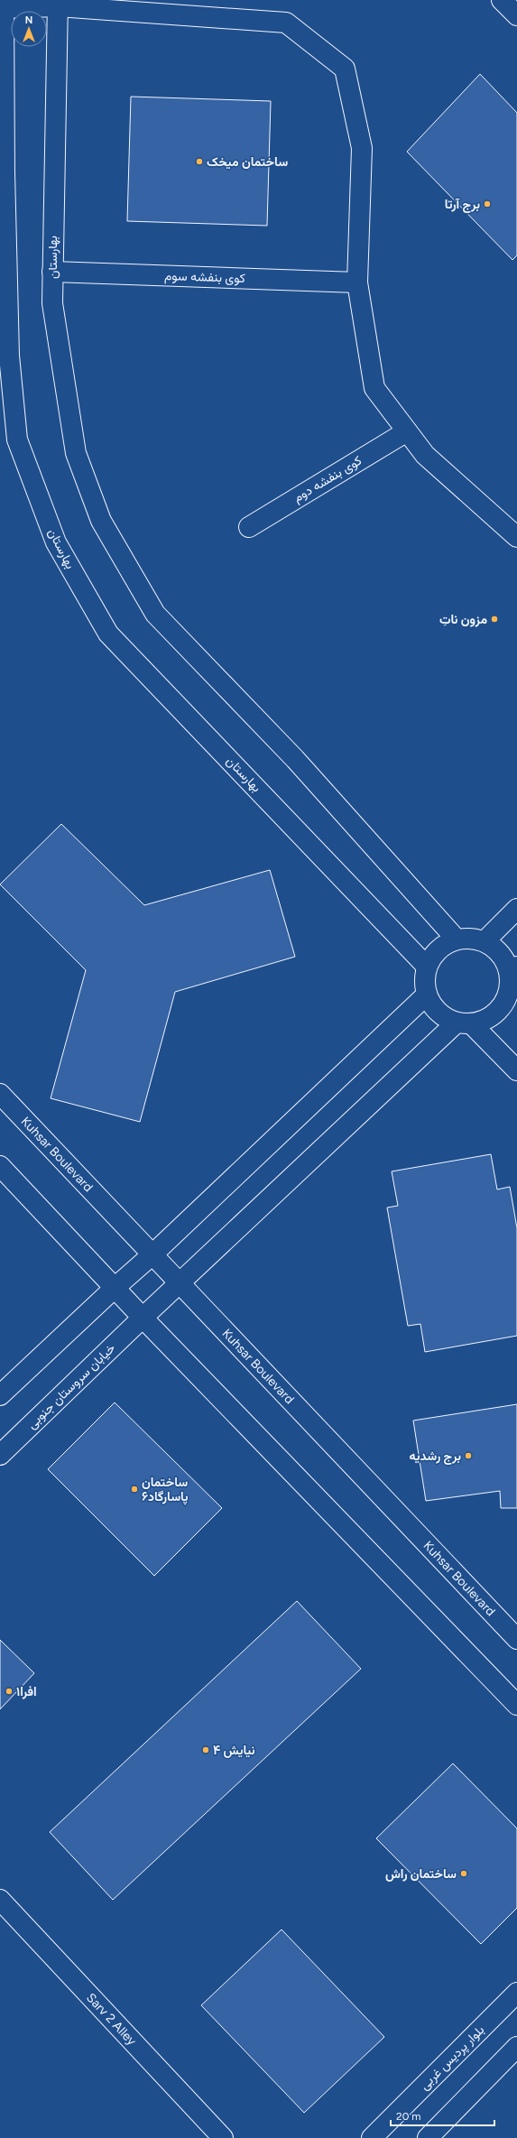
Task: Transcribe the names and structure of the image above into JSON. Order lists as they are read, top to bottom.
{
  "streets": {
    "street": [
      "بهارستان",
      "کوی بنفشه سوم",
      "کوی بنفشه دوم",
      "Kuhsar Boulevard",
      "خیابان سروستان جنوبی",
      "Sarv 2 Alley",
      "بلوار پردیس غربی"
    ]
  },
  "crossings": [
    ["بهارستان", "کوی بنفشه سوم"],
    ["بهارستان", "خیابان سروستان جنوبی"],
    ["Kuhsar Boulevard", "خیابان سروستان جنوبی"]
  ],
  "places": [
    "ساختمان میخک",
    "برج آرتا",
    "مزون ناتِ",
    "برج رشدیه",
    "ساختمان پاسارگاد۶",
    "افرا۱",
    "نیایش ۴",
    "ساختمان راش"
  ],
  "scale_bar": "20 m",
  "north": "top"
}
